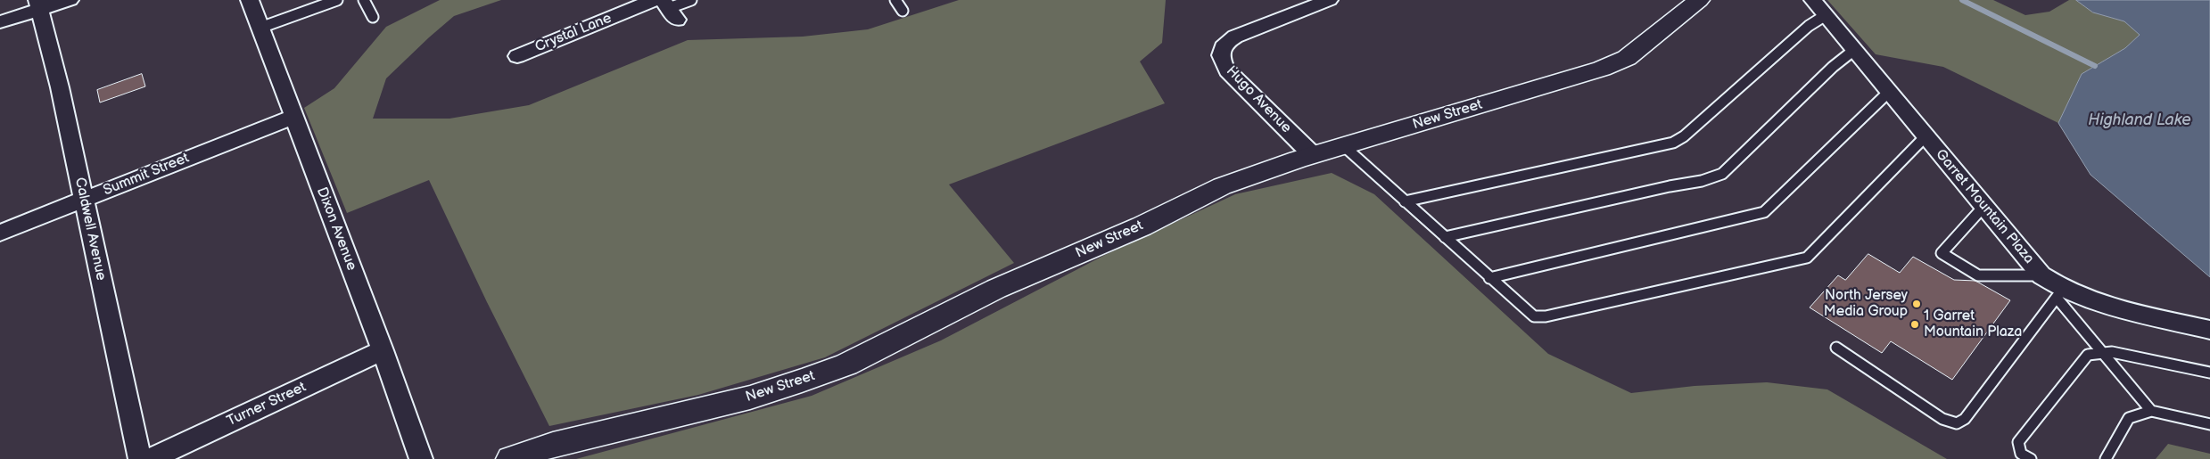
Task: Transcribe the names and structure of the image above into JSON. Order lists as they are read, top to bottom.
{
  "streets": {
    "street": [
      "Crystal Lane",
      "Hugo Avenue",
      "New Street",
      "Summit Street",
      "Garret Mountain Plaza",
      "Caldwell Avenue",
      "Dixon Avenue",
      "Turner Street"
    ]
  },
  "crossings": [
    ["Hugo Avenue", "New Street"],
    ["Summit Street", "Caldwell Avenue"],
    ["Summit Street", "Dixon Avenue"],
    ["Dixon Avenue", "Turner Street"]
  ],
  "water": ["Highland Lake"],
  "places": ["North Jersey Media Group", "1 Garret Mountain Plaza"]
}
